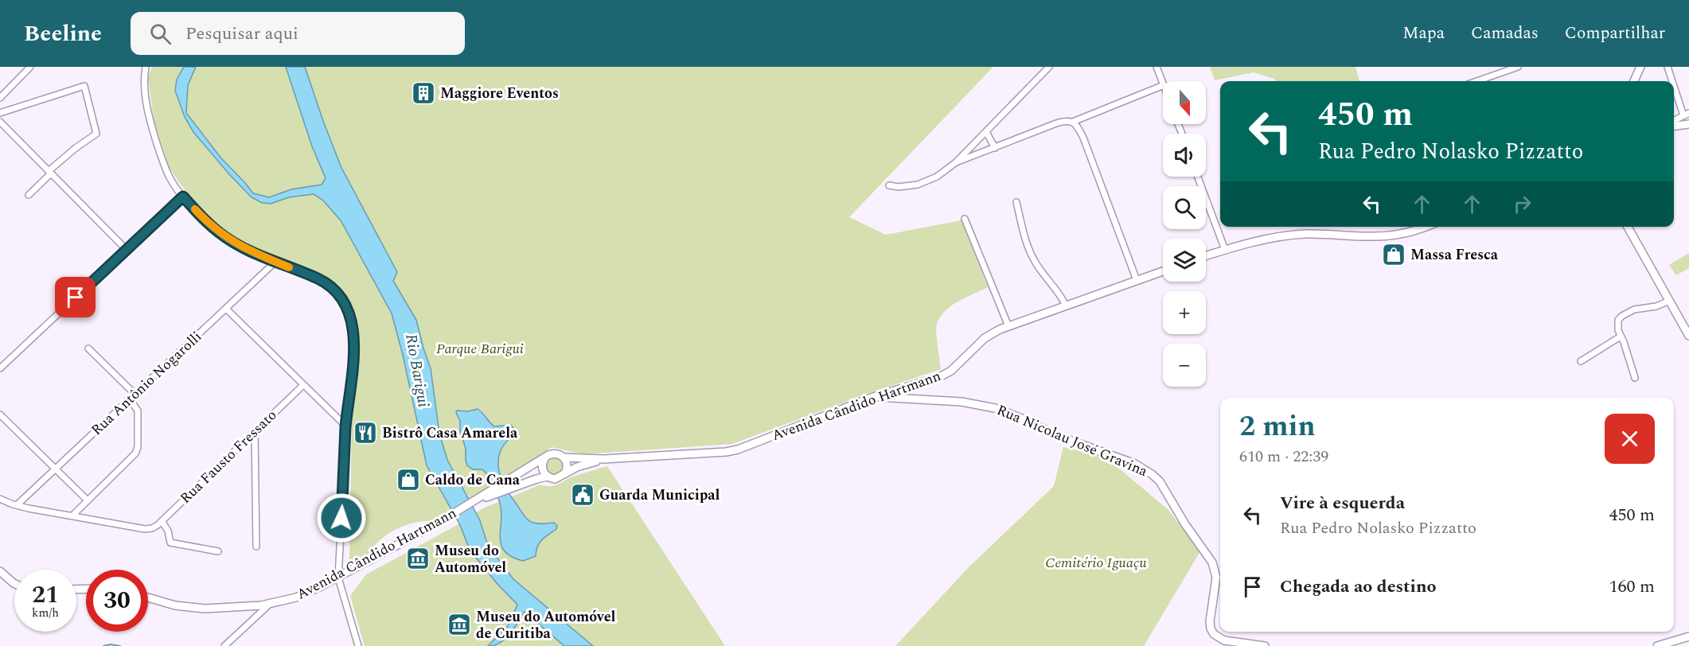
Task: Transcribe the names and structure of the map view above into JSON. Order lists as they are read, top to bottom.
{
  "streets": {
    "main road": ["Avenida Cândido Hartmann", "Rua Nicolau José Gravina"],
    "street": ["Rua Antônio Nogarolli", "Rua Fausto Fressato"]
  },
  "crossings": [
    ["Avenida Cândido Hartmann", "Rua Nicolau José Gravina"]
  ],
  "water": ["Rio Barigui"],
  "parks": ["Parque Barigui", "Cemitério Iguaçu"],
  "places": {
    "building": ["Maggiore Eventos"],
    "shop": ["Massa Fresca", "Caldo de Cana"],
    "restaurant": ["Bistrô Casa Amarela"],
    "public building": ["Guarda Municipal"],
    "museum": ["Museu do Automóvel", "Museu do Automóvel de Curitiba"]
  },
  "north": "bottom",
  "page": {
    "header": "Beeline",
    "search": "Pesquisar aqui",
    "nav": ["Mapa", "Camadas", "Compartilhar"],
    "map_buttons": ["+", "−"],
    "turn": ["450 m", "Rua Pedro Nolasko Pizzatto"],
    "heading": ["2 min", "610 m · 22:39"],
    "list": [
      {
        "name": "Vire à esquerda",
        "note": "Rua Pedro Nolasko Pizzatto",
        "value": "450 m"
      },
      {
        "name": "Chegada ao destino",
        "value": "160 m"
      }
    ],
    "speed": "21 km/h",
    "limit": "30"
  }
}
